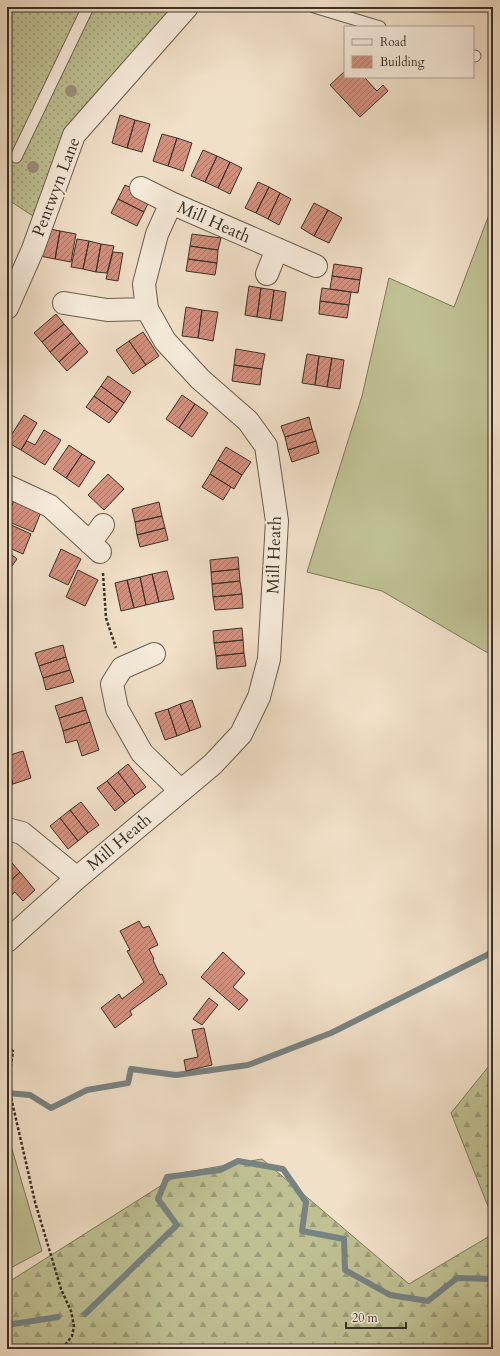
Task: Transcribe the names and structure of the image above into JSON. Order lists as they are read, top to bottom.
{
  "streets": {
    "street": ["Pentwyn Lane", "Mill Heath"]
  },
  "legend": ["Road", "Building"],
  "scale_bar": "20 m"
}
